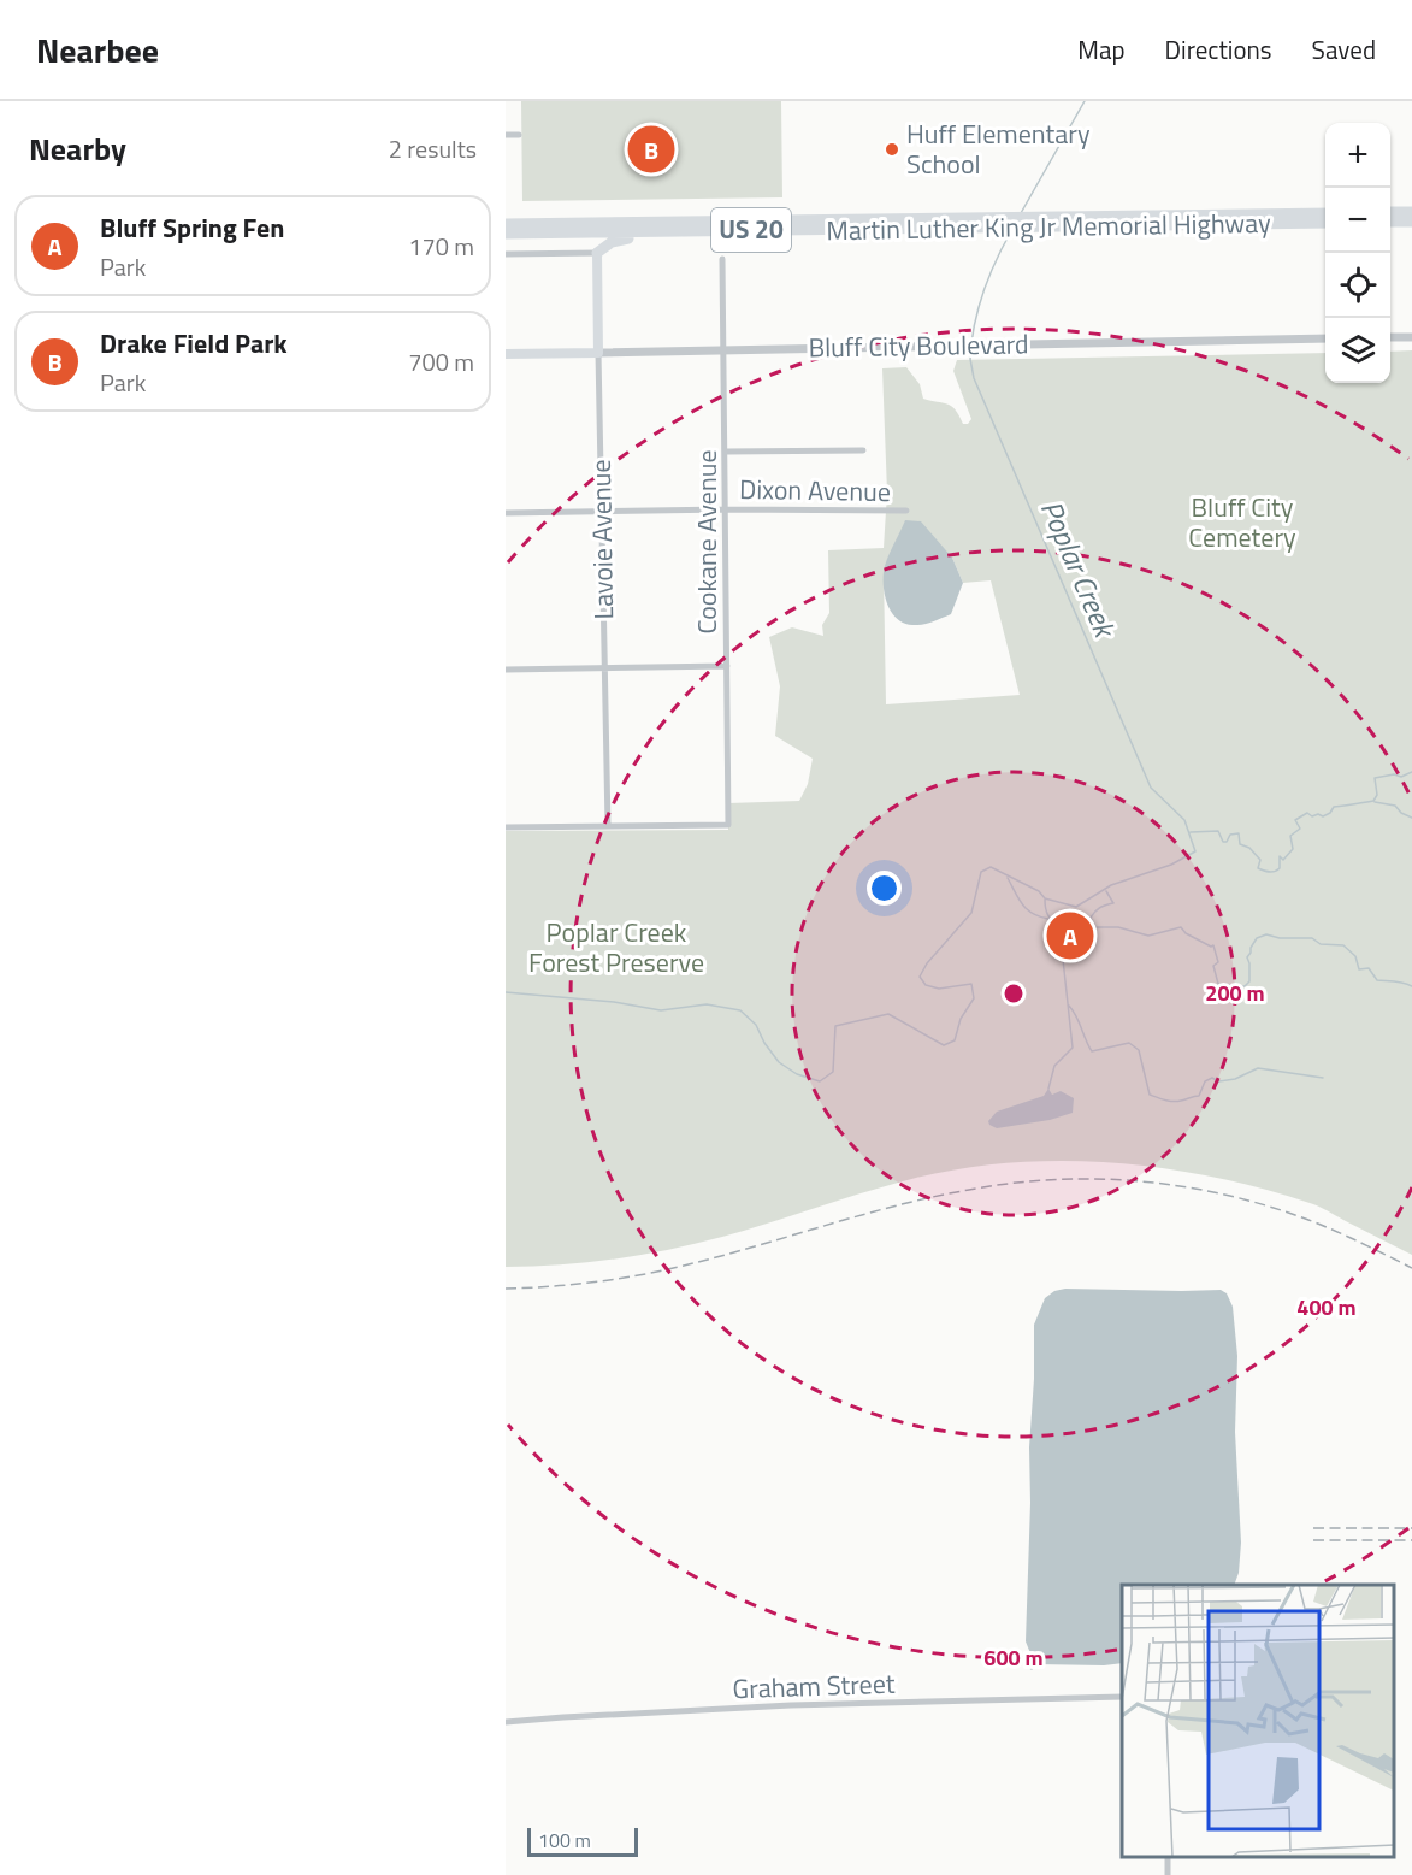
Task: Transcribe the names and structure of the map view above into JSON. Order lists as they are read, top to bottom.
{
  "streets": {
    "highway": ["Martin Luther King Jr Memorial Highway", "US 20"],
    "main road": ["Bluff City Boulevard", "Lavoie Avenue"],
    "street": ["Dixon Avenue", "Cookane Avenue", "Graham Street"]
  },
  "crossings": [
    ["Bluff City Boulevard", "Lavoie Avenue"],
    ["Bluff City Boulevard", "Cookane Avenue"],
    ["Dixon Avenue", "Lavoie Avenue"],
    ["Dixon Avenue", "Cookane Avenue"],
    ["Lavoie Avenue", "Cookane Avenue"]
  ],
  "water": ["Poplar Creek"],
  "parks": ["Bluff City Cemetery", "Poplar Creek Forest Preserve"],
  "places": ["Huff Elementary School"],
  "scale_bar": "100 m",
  "page": {
    "header": "Nearbee",
    "nav": ["Map", "Directions", "Saved"],
    "heading": ["Nearby", "2 results"],
    "map_buttons": ["+", "−"],
    "pins": ["B", "A"],
    "list": [
      {
        "mark": "A",
        "name": "Bluff Spring Fen",
        "note": "Park",
        "value": "170 m"
      },
      {
        "mark": "B",
        "name": "Drake Field Park",
        "note": "Park",
        "value": "700 m"
      }
    ],
    "scale": "100 m"
  },
  "rings": ["200 m", "400 m", "600 m"]
}
